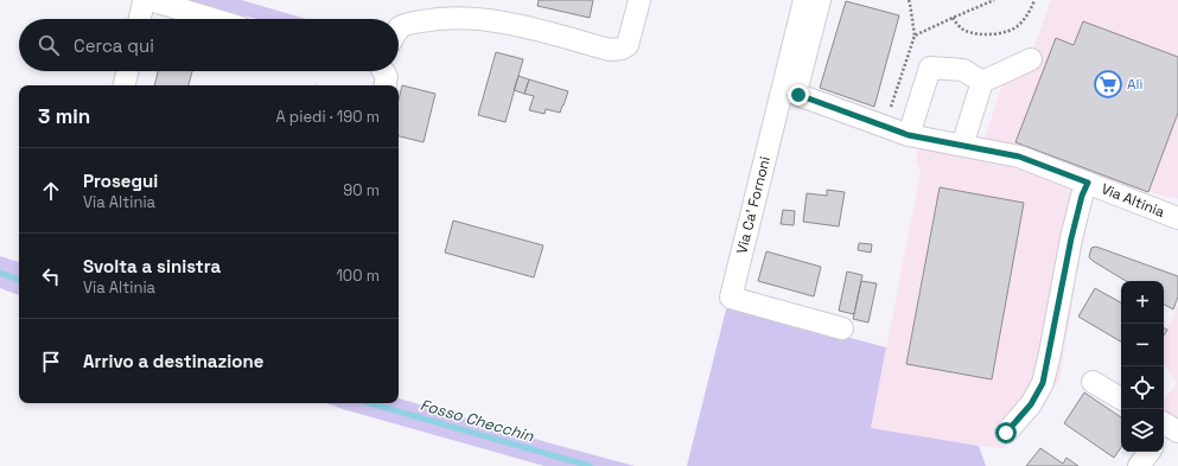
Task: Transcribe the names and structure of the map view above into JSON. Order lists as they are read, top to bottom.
{
  "streets": {
    "street": ["Via Altinia", "Via Ca' Fornoni"]
  },
  "water": ["Fosso Checchin"],
  "places": {
    "supermarket": ["Alì"]
  },
  "page": {
    "search": "Cerca qui",
    "heading": ["3 min", "A piedi · 190 m"],
    "list": [
      ["Prosegui", "Via Altinia", "90 m"],
      ["Svolta a sinistra", "Via Altinia", "100 m"],
      "Arrivo a destinazione"
    ],
    "map_buttons": ["+", "−"]
  }
}
